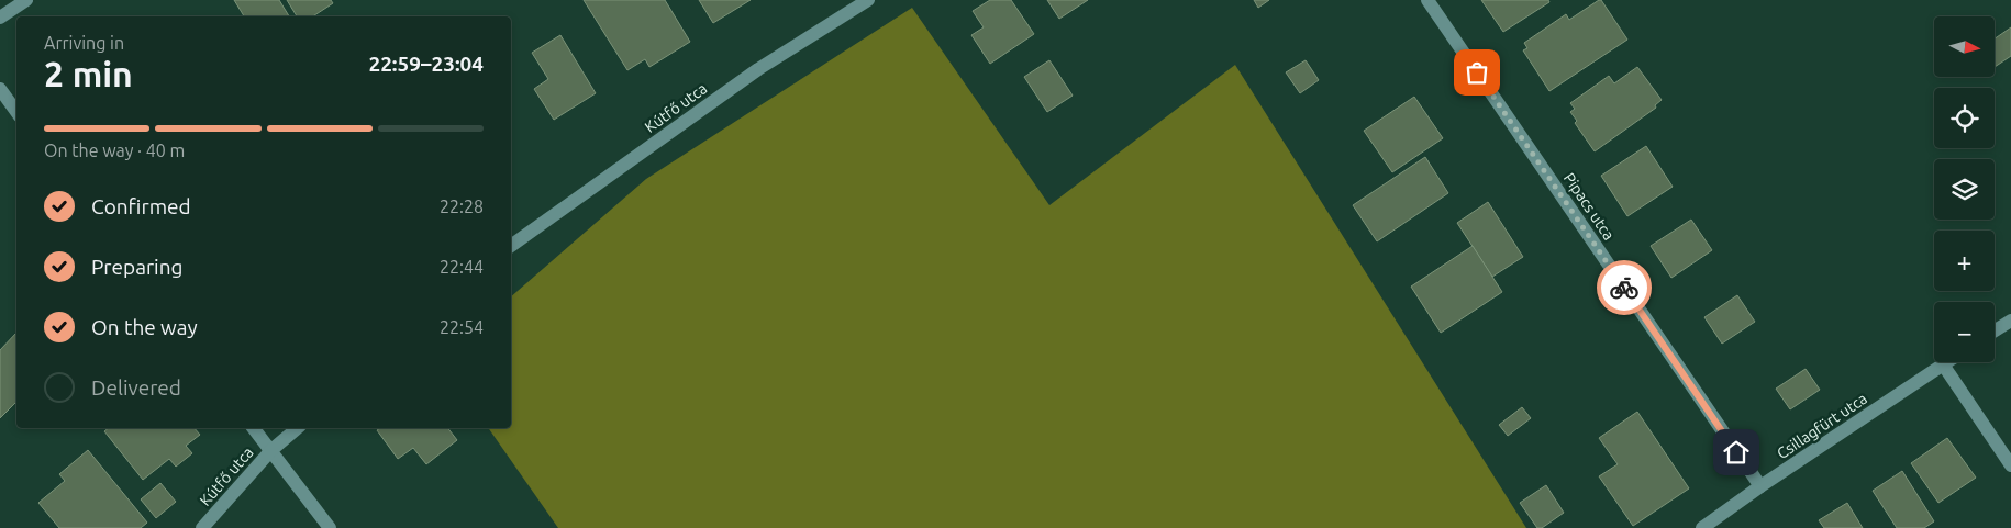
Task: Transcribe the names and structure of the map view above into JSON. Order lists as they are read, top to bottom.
{
  "streets": {
    "street": ["Kútfő utca", "Pipacs utca", "Csillagfürt utca"]
  },
  "crossings": [
    ["Pipacs utca", "Csillagfürt utca"]
  ],
  "north": "right",
  "page": {
    "map_buttons": ["+", "−"],
    "heading": ["2 min", "Arriving in", "22:59–23:04"],
    "bar": "On the way · 40 m",
    "list": [
      ["Confirmed", "22:28"],
      ["Preparing", "22:44"],
      ["On the way", "22:54"],
      "Delivered"
    ]
  }
}
